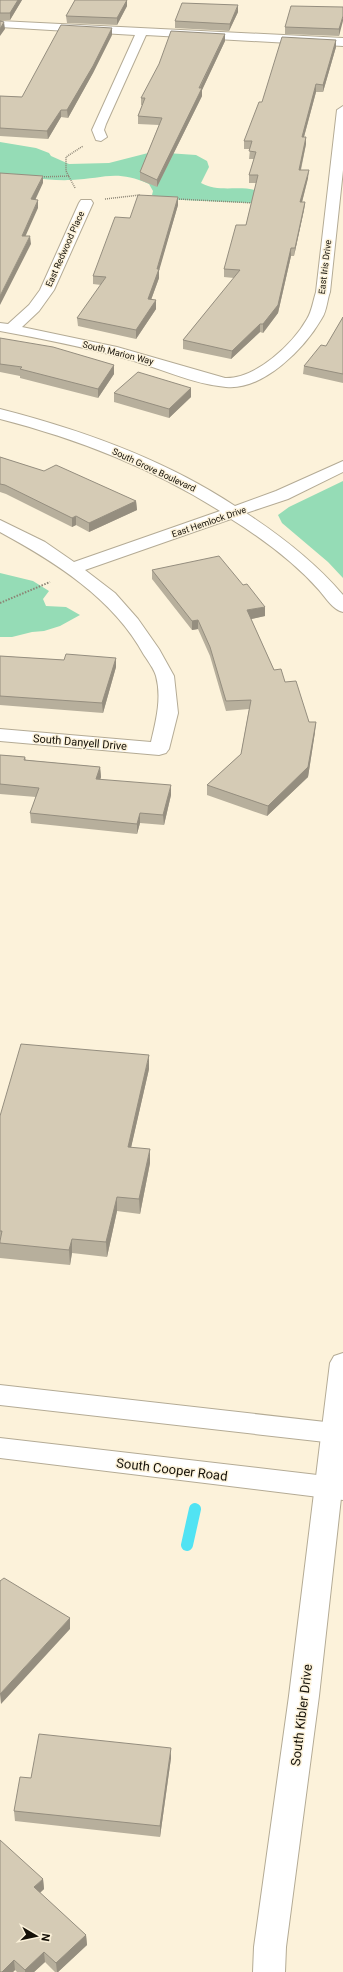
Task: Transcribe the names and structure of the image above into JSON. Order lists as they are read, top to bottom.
{
  "streets": {
    "street": [
      "East Redwood Place",
      "East Iris Drive",
      "South Marion Way",
      "South Grove Boulevard",
      "East Hemlock Drive",
      "South Danyell Drive",
      "South Cooper Road",
      "South Kibler Drive"
    ]
  },
  "crossings": [
    ["East Redwood Place", "South Marion Way"],
    ["East Iris Drive", "South Marion Way"],
    ["South Grove Boulevard", "East Hemlock Drive"],
    ["East Hemlock Drive", "South Danyell Drive"],
    ["South Cooper Road", "South Kibler Drive"]
  ],
  "north": "right"
}
